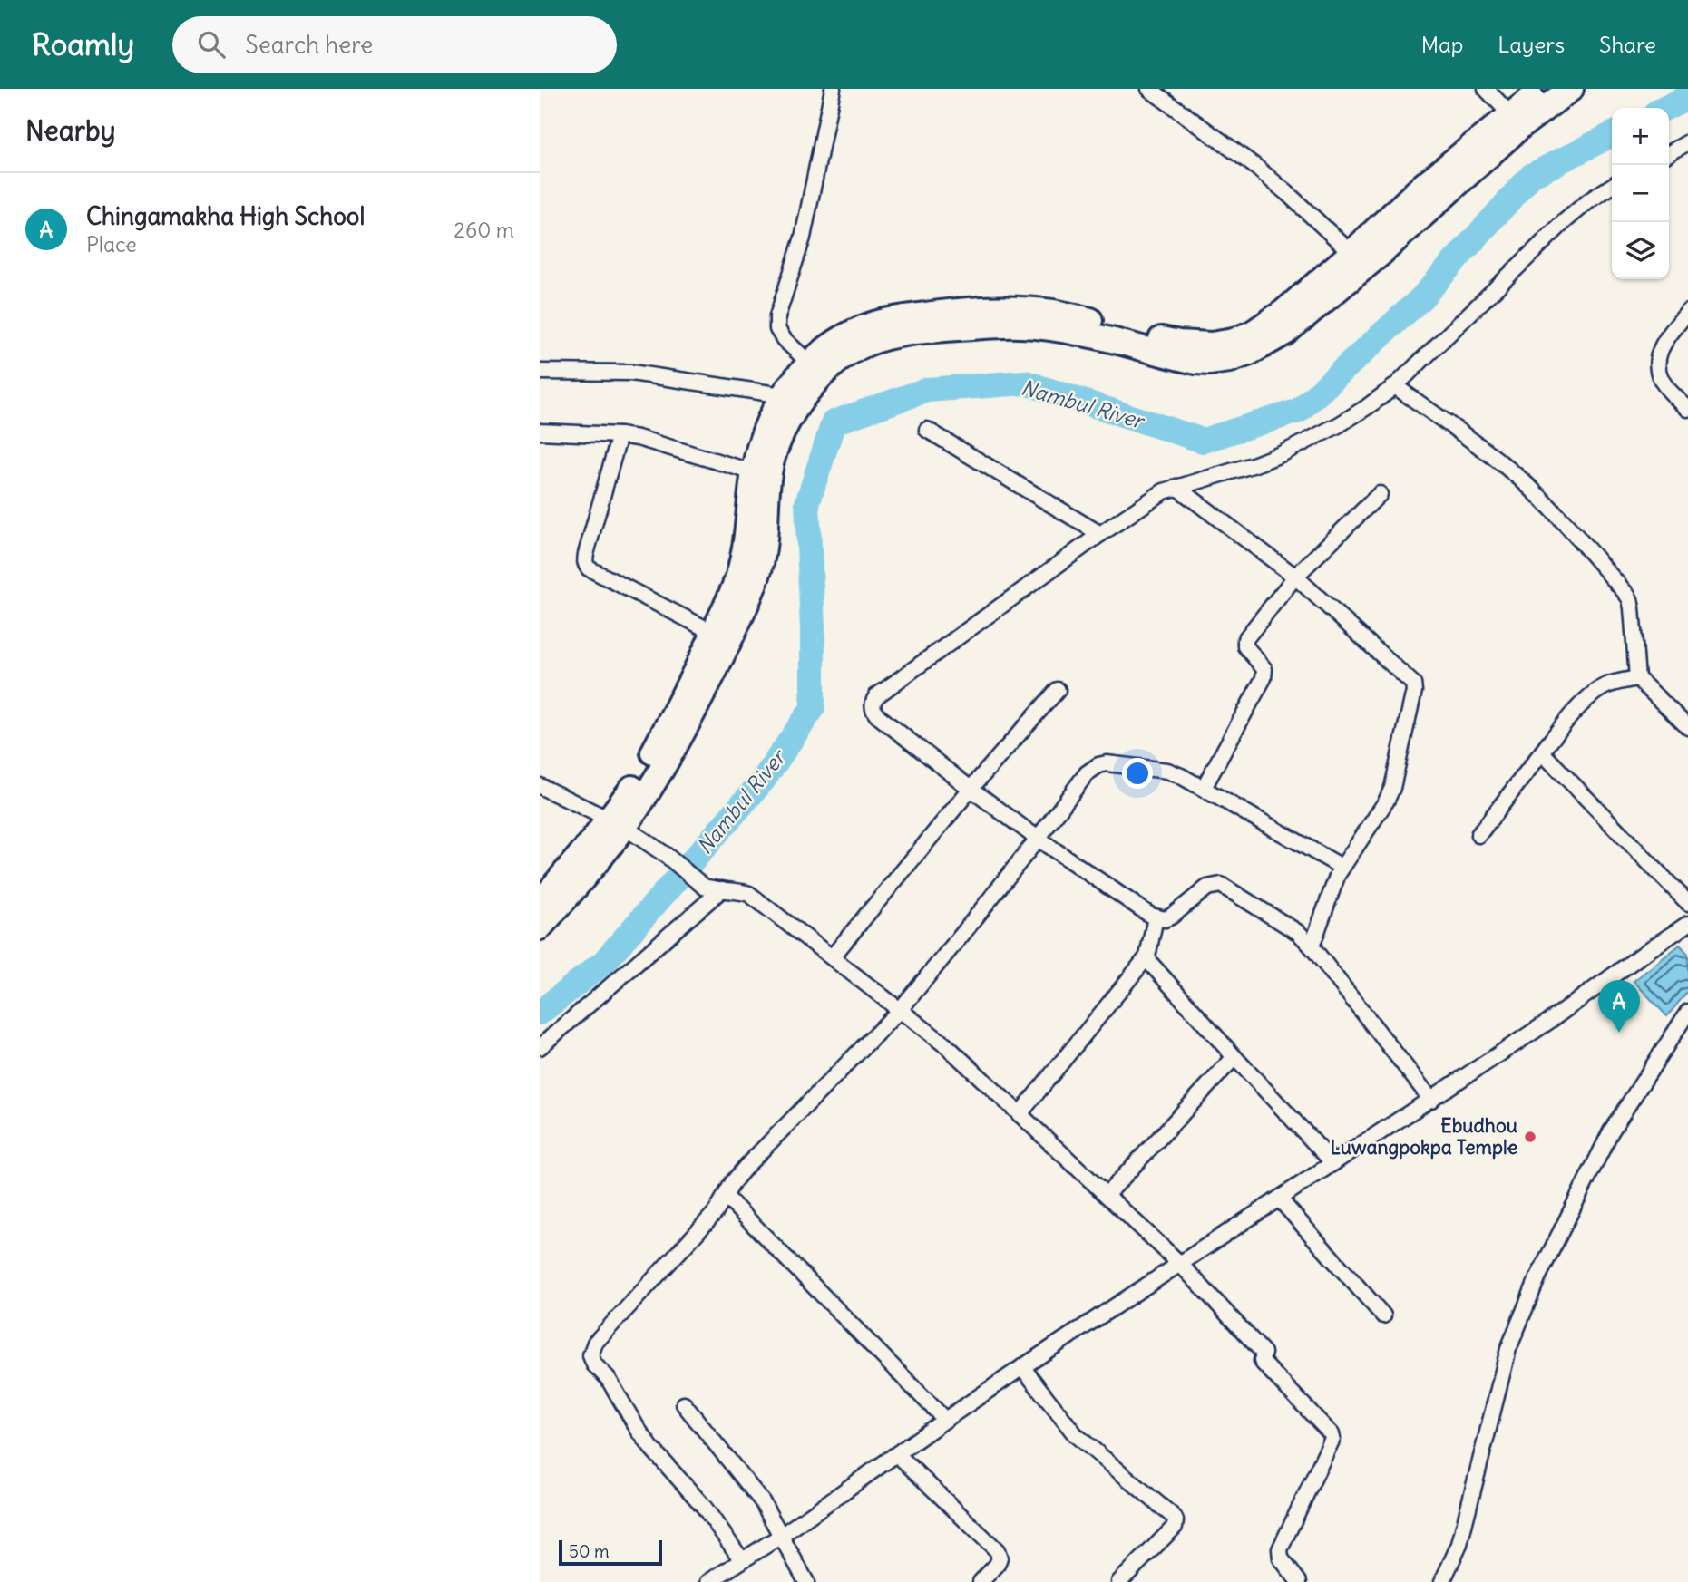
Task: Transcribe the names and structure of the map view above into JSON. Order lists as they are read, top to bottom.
{
  "water": ["Nambul River"],
  "places": ["Ebudhou Luwangpokpa Temple"],
  "scale_bar": "50 m",
  "page": {
    "header": "Roamly",
    "search": "Search here",
    "nav": ["Map", "Layers", "Share"],
    "heading": "Nearby",
    "map_buttons": ["+", "−"],
    "list": [
      {
        "mark": "A",
        "name": "Chingamakha High School",
        "note": "Place",
        "value": "260 m"
      }
    ],
    "pins": "A",
    "scale": "50 m"
  }
}
